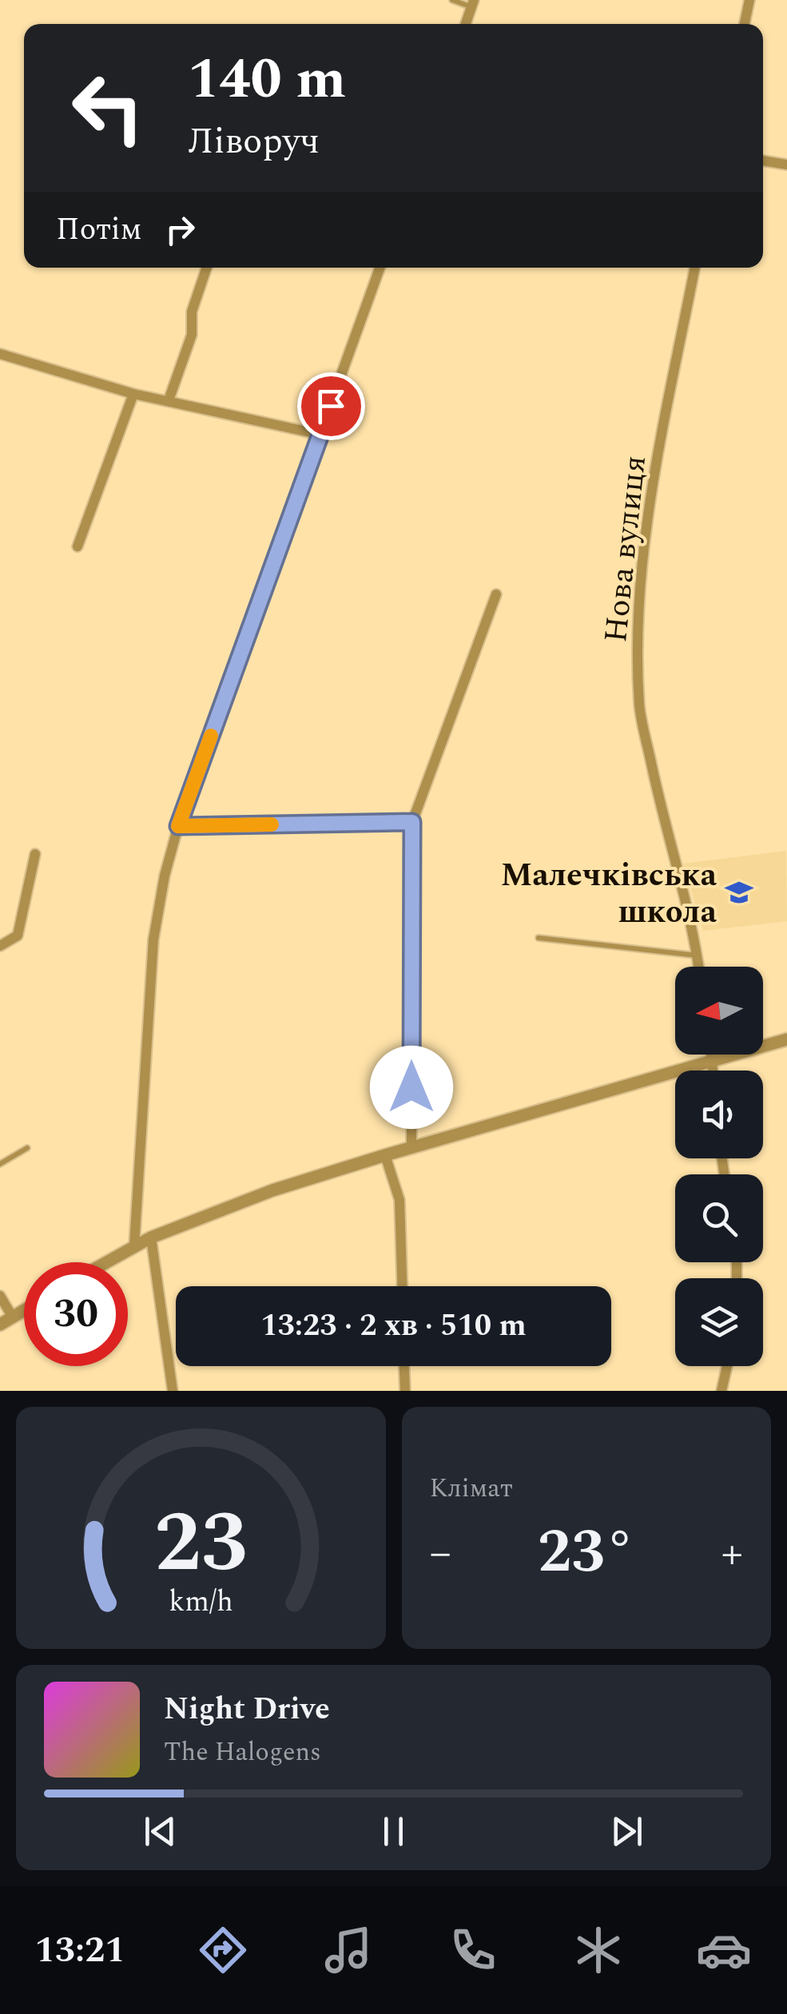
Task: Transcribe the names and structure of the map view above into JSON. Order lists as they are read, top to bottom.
{
  "streets": {
    "street": ["Нова вулиця"]
  },
  "places": {
    "school or university": ["Малечківська школа"]
  },
  "north": "left",
  "page": {
    "turn": ["140 m", "Ліворуч"],
    "then": "Потім",
    "limit": "30",
    "trip": "13:23 · 2 хв · 510 m",
    "tile": "Клімат",
    "heat": ["−", "23°", "+"],
    "song": ["Night Drive", "The Halogens"],
    "tabs": "13:21",
    "gauge": ["23", "km/h"]
  }
}
